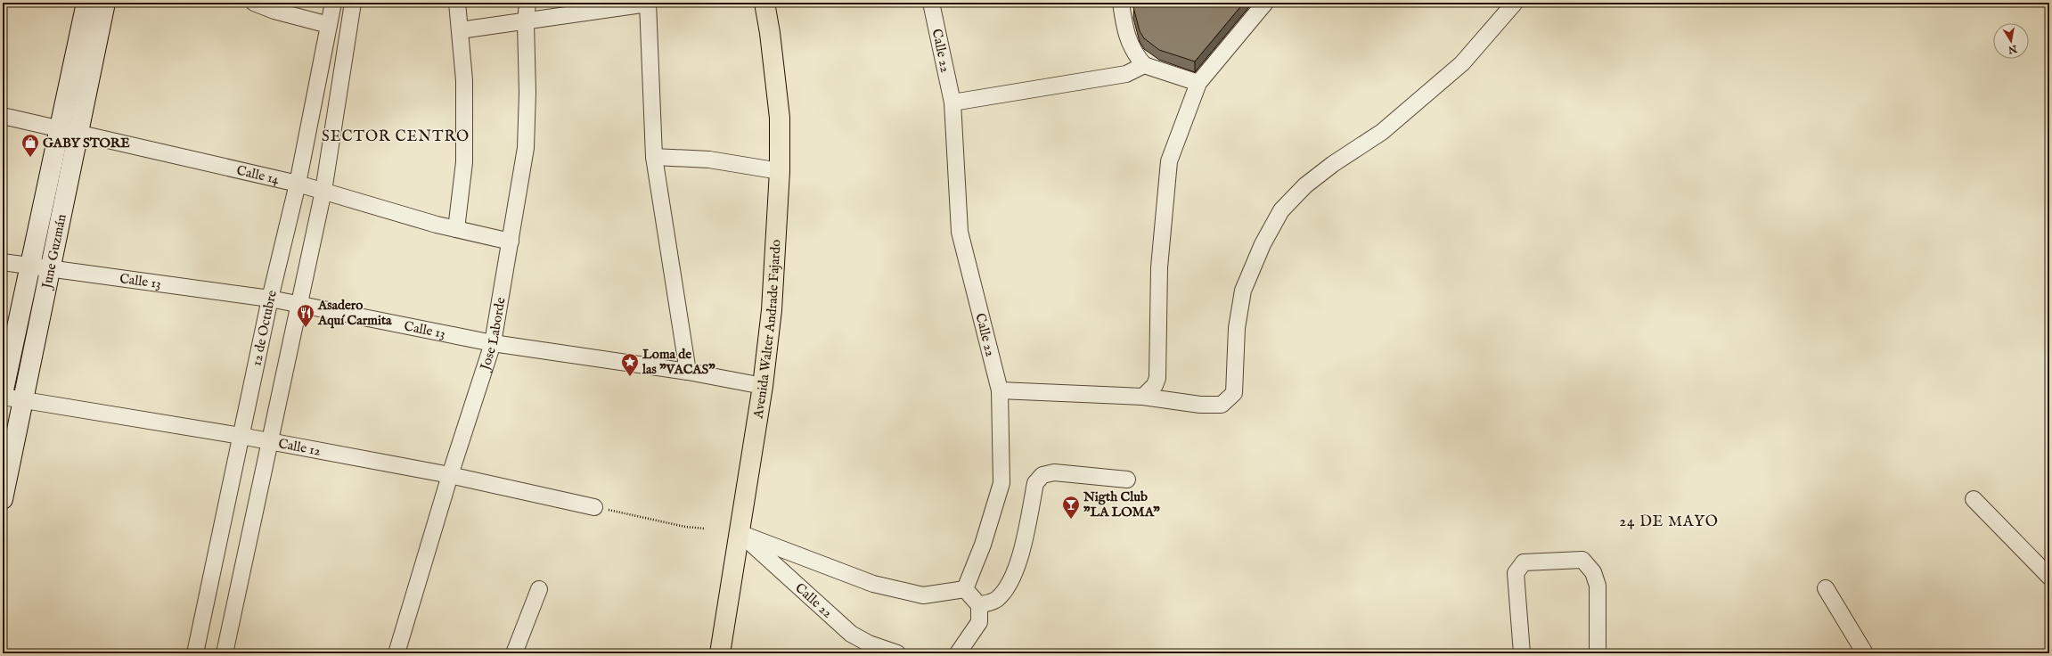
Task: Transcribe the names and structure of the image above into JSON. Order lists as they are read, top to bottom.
{
  "streets": {
    "main road": ["Avenida Walter Andrade Fajardo"],
    "street": [
      "Calle 22",
      "Calle 14",
      "June Guzmán",
      "Calle 13",
      "12 de Octubre",
      "Jose Laborde",
      "Calle 12"
    ]
  },
  "crossings": [
    ["Calle 22", "Avenida Walter Andrade Fajardo"],
    ["Calle 14", "June Guzmán"],
    ["Calle 14", "12 de Octubre"],
    ["Calle 14", "Jose Laborde"],
    ["June Guzmán", "Calle 13"],
    ["June Guzmán", "Calle 12"],
    ["Calle 13", "12 de Octubre"],
    ["Calle 13", "Avenida Walter Andrade Fajardo"],
    ["Calle 13", "Jose Laborde"],
    ["12 de Octubre", "Calle 12"],
    ["Jose Laborde", "Calle 12"]
  ],
  "districts": ["SECTOR CENTRO", "24 DE MAYO"],
  "places": {
    "shop": ["GABY STORE"],
    "restaurant": ["Asadero Aquí Carmita"],
    "place": ["Loma de las \"VACAS\""],
    "bar": ["Nigth Club \"LA LOMA\""]
  },
  "north": "bottom"
}
